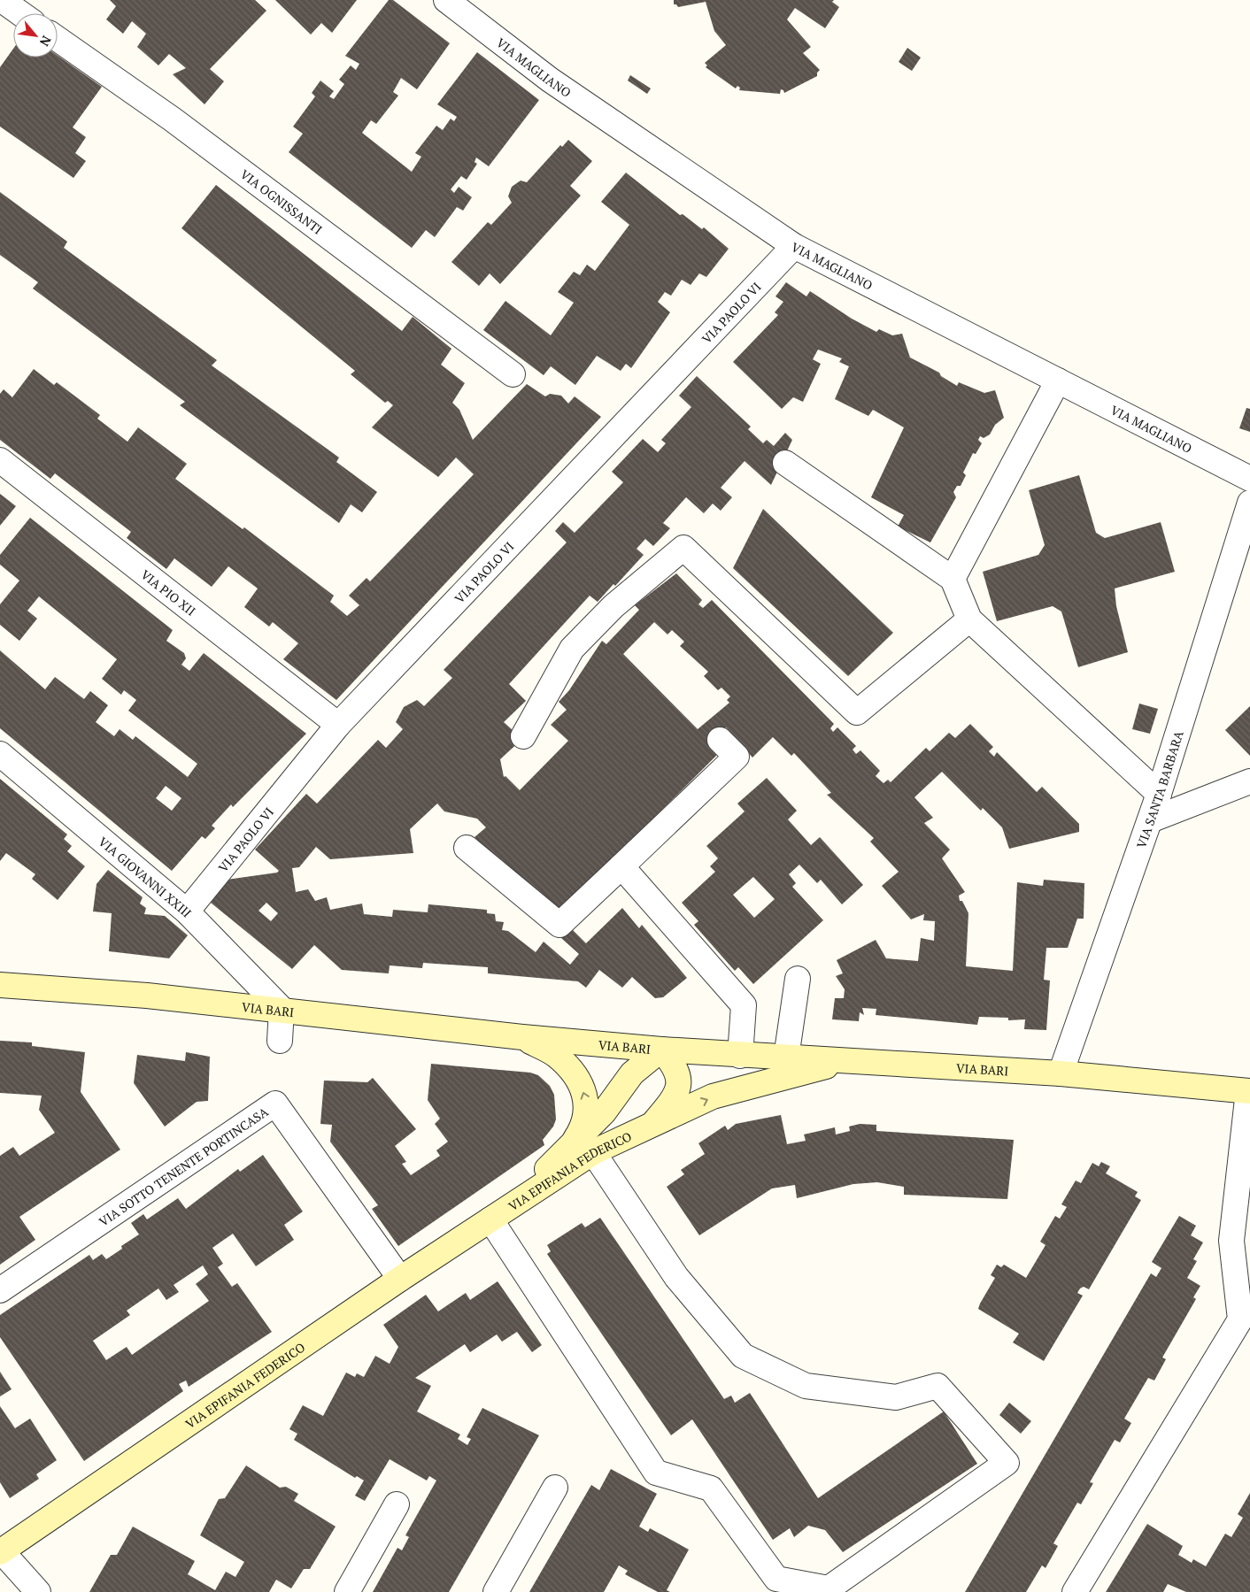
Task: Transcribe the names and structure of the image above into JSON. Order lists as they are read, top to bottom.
{
  "streets": {
    "main road": ["VIA BARI", "VIA EPIFANIA FEDERICO"],
    "street": [
      "VIA MAGLIANO",
      "VIA OGNISSANTI",
      "VIA PAOLO VI",
      "VIA PIO XII",
      "VIA SANTA BARBARA",
      "VIA GIOVANNI XXIII",
      "VIA SOTTO TENENTE PORTINCASA"
    ]
  },
  "crossings": [
    ["VIA MAGLIANO", "VIA PAOLO VI"],
    ["VIA PAOLO VI", "VIA PIO XII"],
    ["VIA PAOLO VI", "VIA GIOVANNI XXIII"],
    ["VIA SANTA BARBARA", "VIA BARI"],
    ["VIA GIOVANNI XXIII", "VIA BARI"],
    ["VIA BARI", "VIA EPIFANIA FEDERICO"],
    ["VIA SOTTO TENENTE PORTINCASA", "VIA EPIFANIA FEDERICO"]
  ],
  "north": "bottom right"
}
